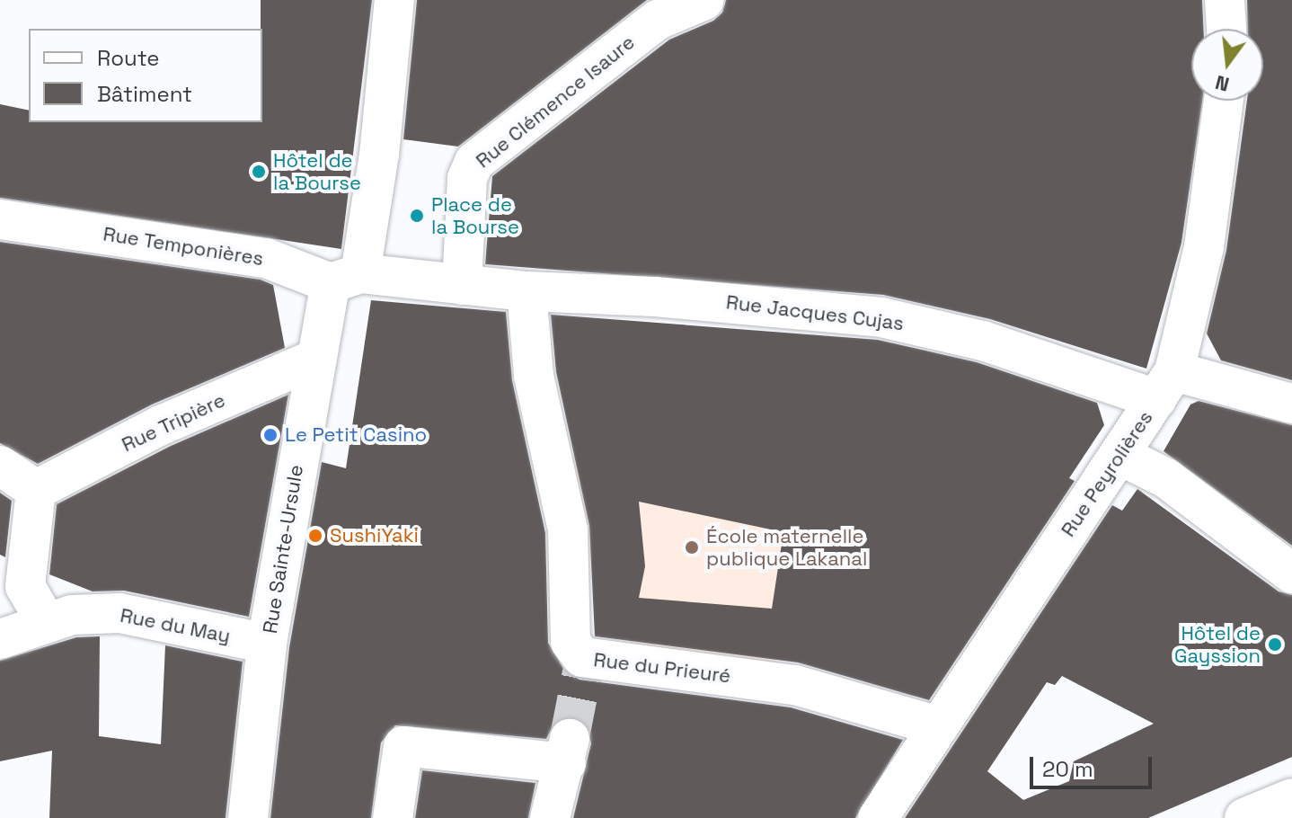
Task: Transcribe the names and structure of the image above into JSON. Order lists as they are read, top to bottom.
{
  "streets": {
    "street": [
      "Rue Clémence Isaure",
      "Rue Temponières",
      "Rue Jacques Cujas",
      "Rue Tripière",
      "Rue Peyrolières",
      "Rue Sainte-Ursule",
      "Rue du May",
      "Rue du Prieuré"
    ]
  },
  "crossings": [
    ["Rue Clémence Isaure", "Rue Jacques Cujas"],
    ["Rue Temponières", "Rue Sainte-Ursule"],
    ["Rue Jacques Cujas", "Rue Peyrolières"],
    ["Rue Jacques Cujas", "Rue du Prieuré"],
    ["Rue Tripière", "Rue Sainte-Ursule"],
    ["Rue Peyrolières", "Rue du Prieuré"],
    ["Rue Sainte-Ursule", "Rue du May"]
  ],
  "places": [
    "Hôtel de la Bourse",
    "Place de la Bourse",
    "Le Petit Casino",
    "SushiYaki",
    "École maternelle publique Lakanal",
    "Hôtel de Gayssion"
  ],
  "legend": ["Route", "Bâtiment"],
  "scale_bar": "20 m",
  "north": "bottom"
}
